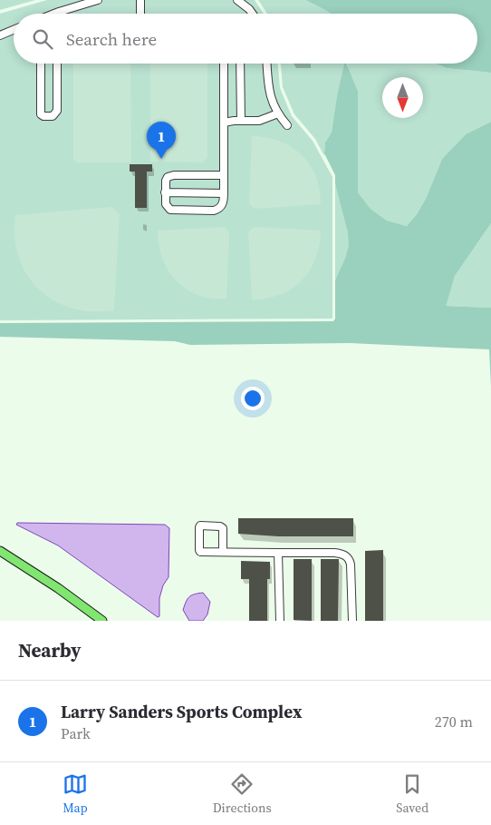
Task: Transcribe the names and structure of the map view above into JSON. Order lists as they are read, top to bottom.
{
  "north": "bottom",
  "page": {
    "search": "Search here",
    "pins": "1",
    "heading": "Nearby",
    "list": [
      {
        "mark": "1",
        "name": "Larry Sanders Sports Complex",
        "note": "Park",
        "value": "270 m"
      }
    ],
    "nav": ["Map", "Directions", "Saved"]
  }
}
